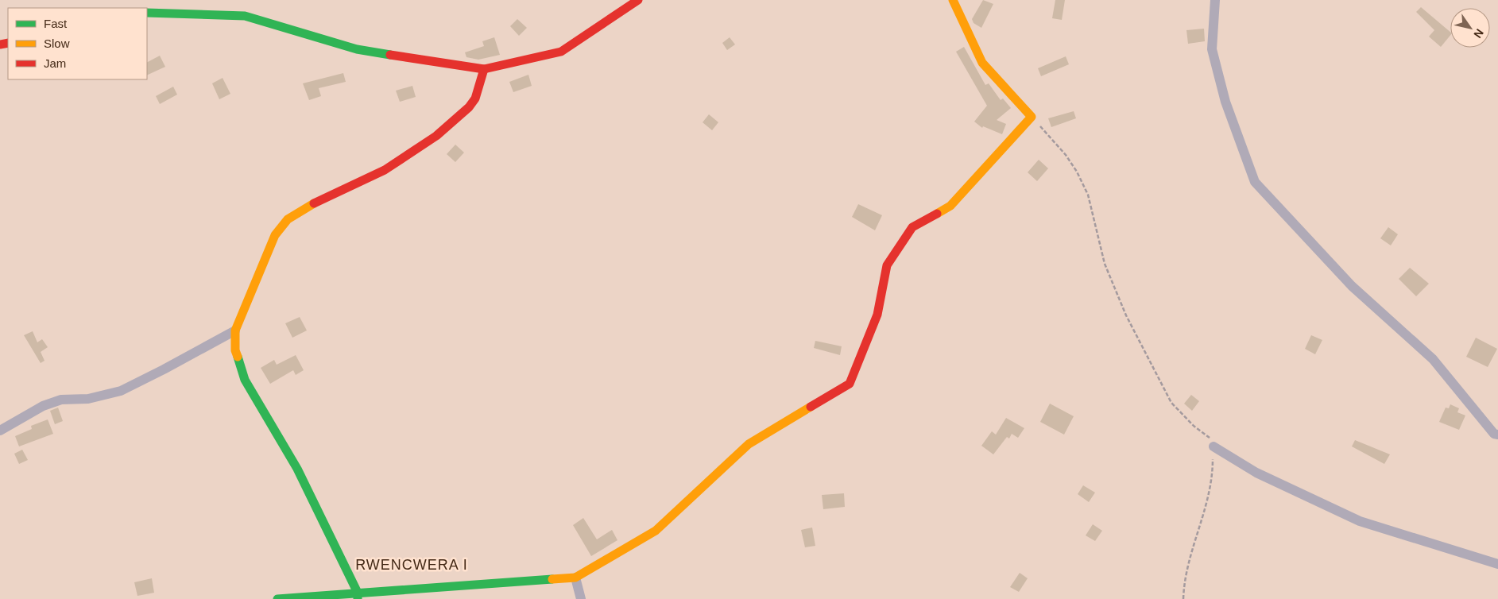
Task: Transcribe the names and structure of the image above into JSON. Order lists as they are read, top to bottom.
{
  "districts": ["RWENCWERA I"],
  "legend": ["Fast", "Slow", "Jam"],
  "north": "bottom right"
}
